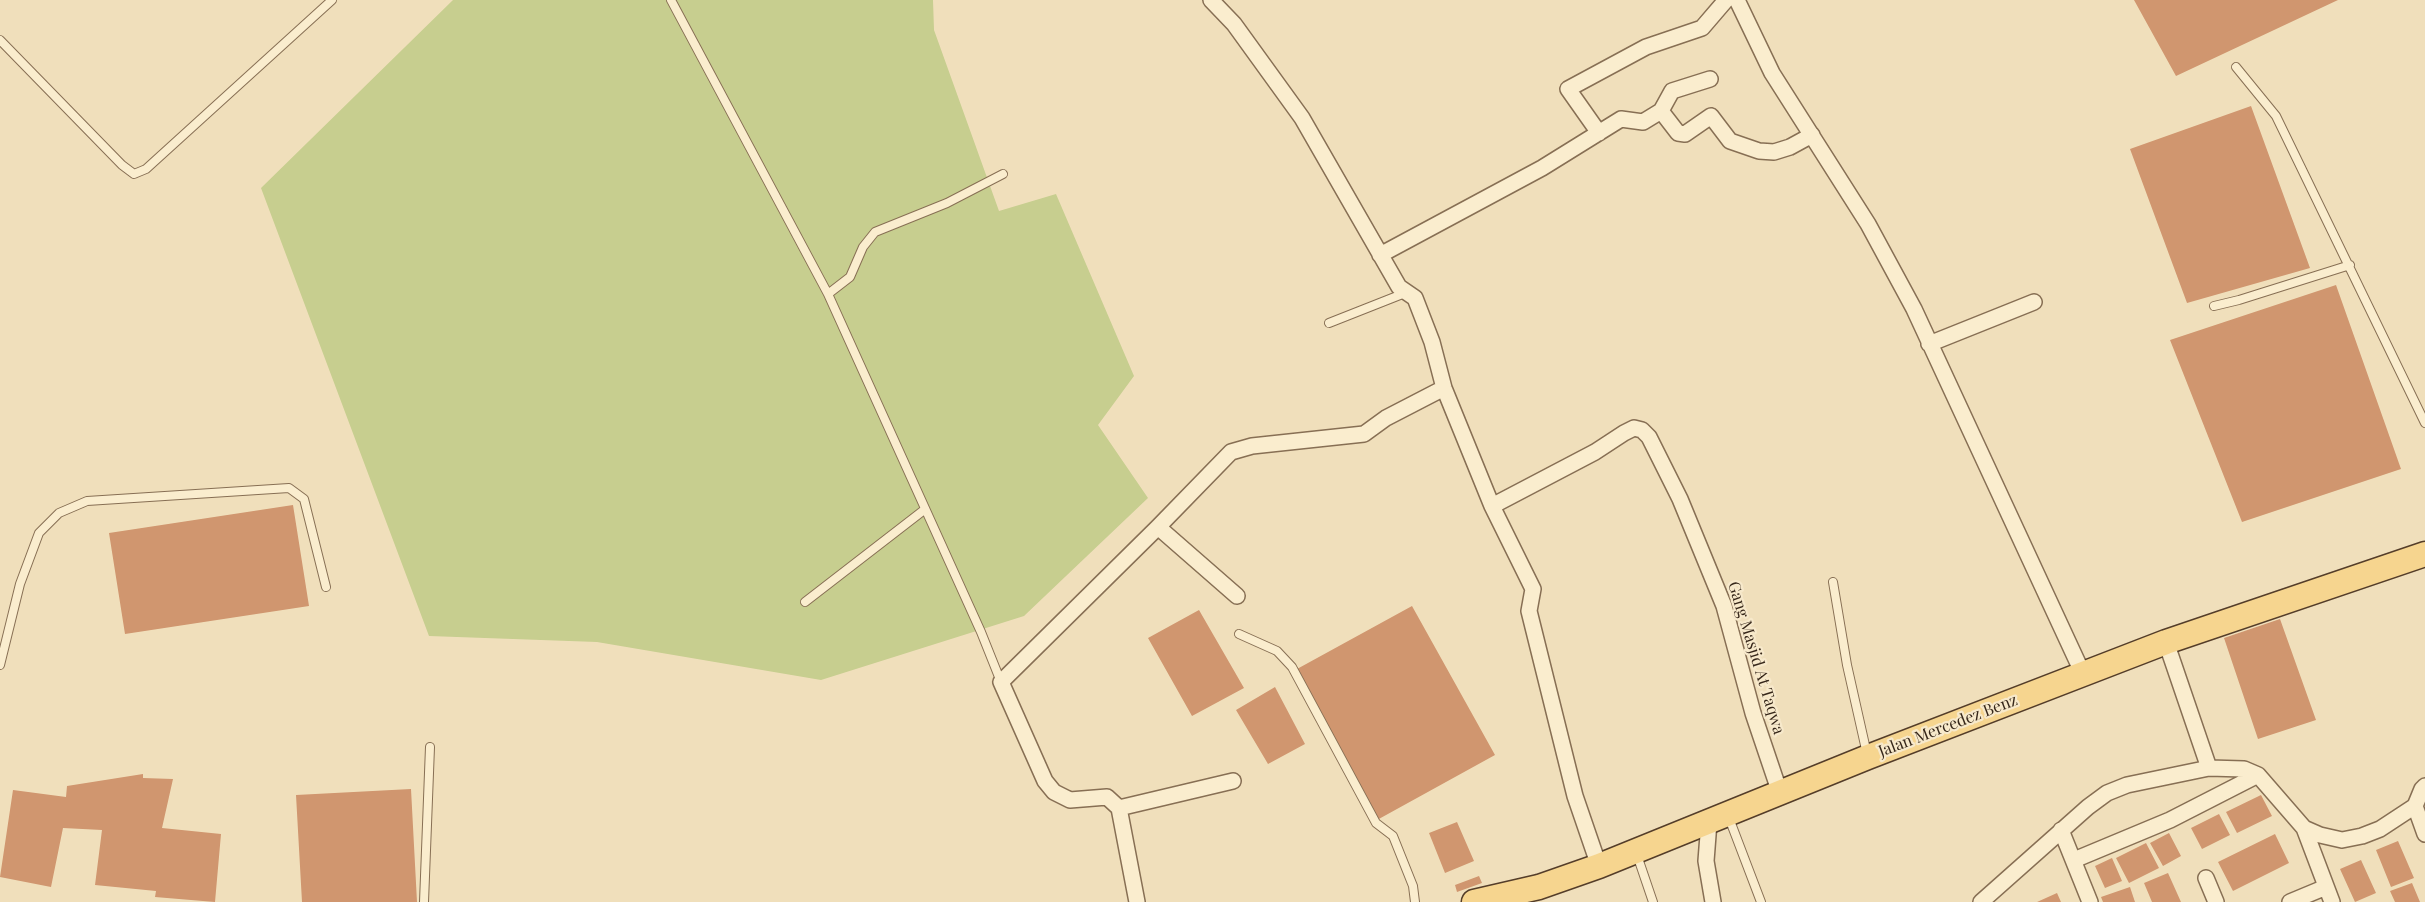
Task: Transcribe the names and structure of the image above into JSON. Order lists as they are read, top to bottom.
{
  "streets": {
    "main road": ["Jalan Mercedez Benz"],
    "street": ["Gang Masjid At Taqwa"]
  },
  "crossings": [
    ["Gang Masjid At Taqwa", "Jalan Mercedez Benz"]
  ]
}
